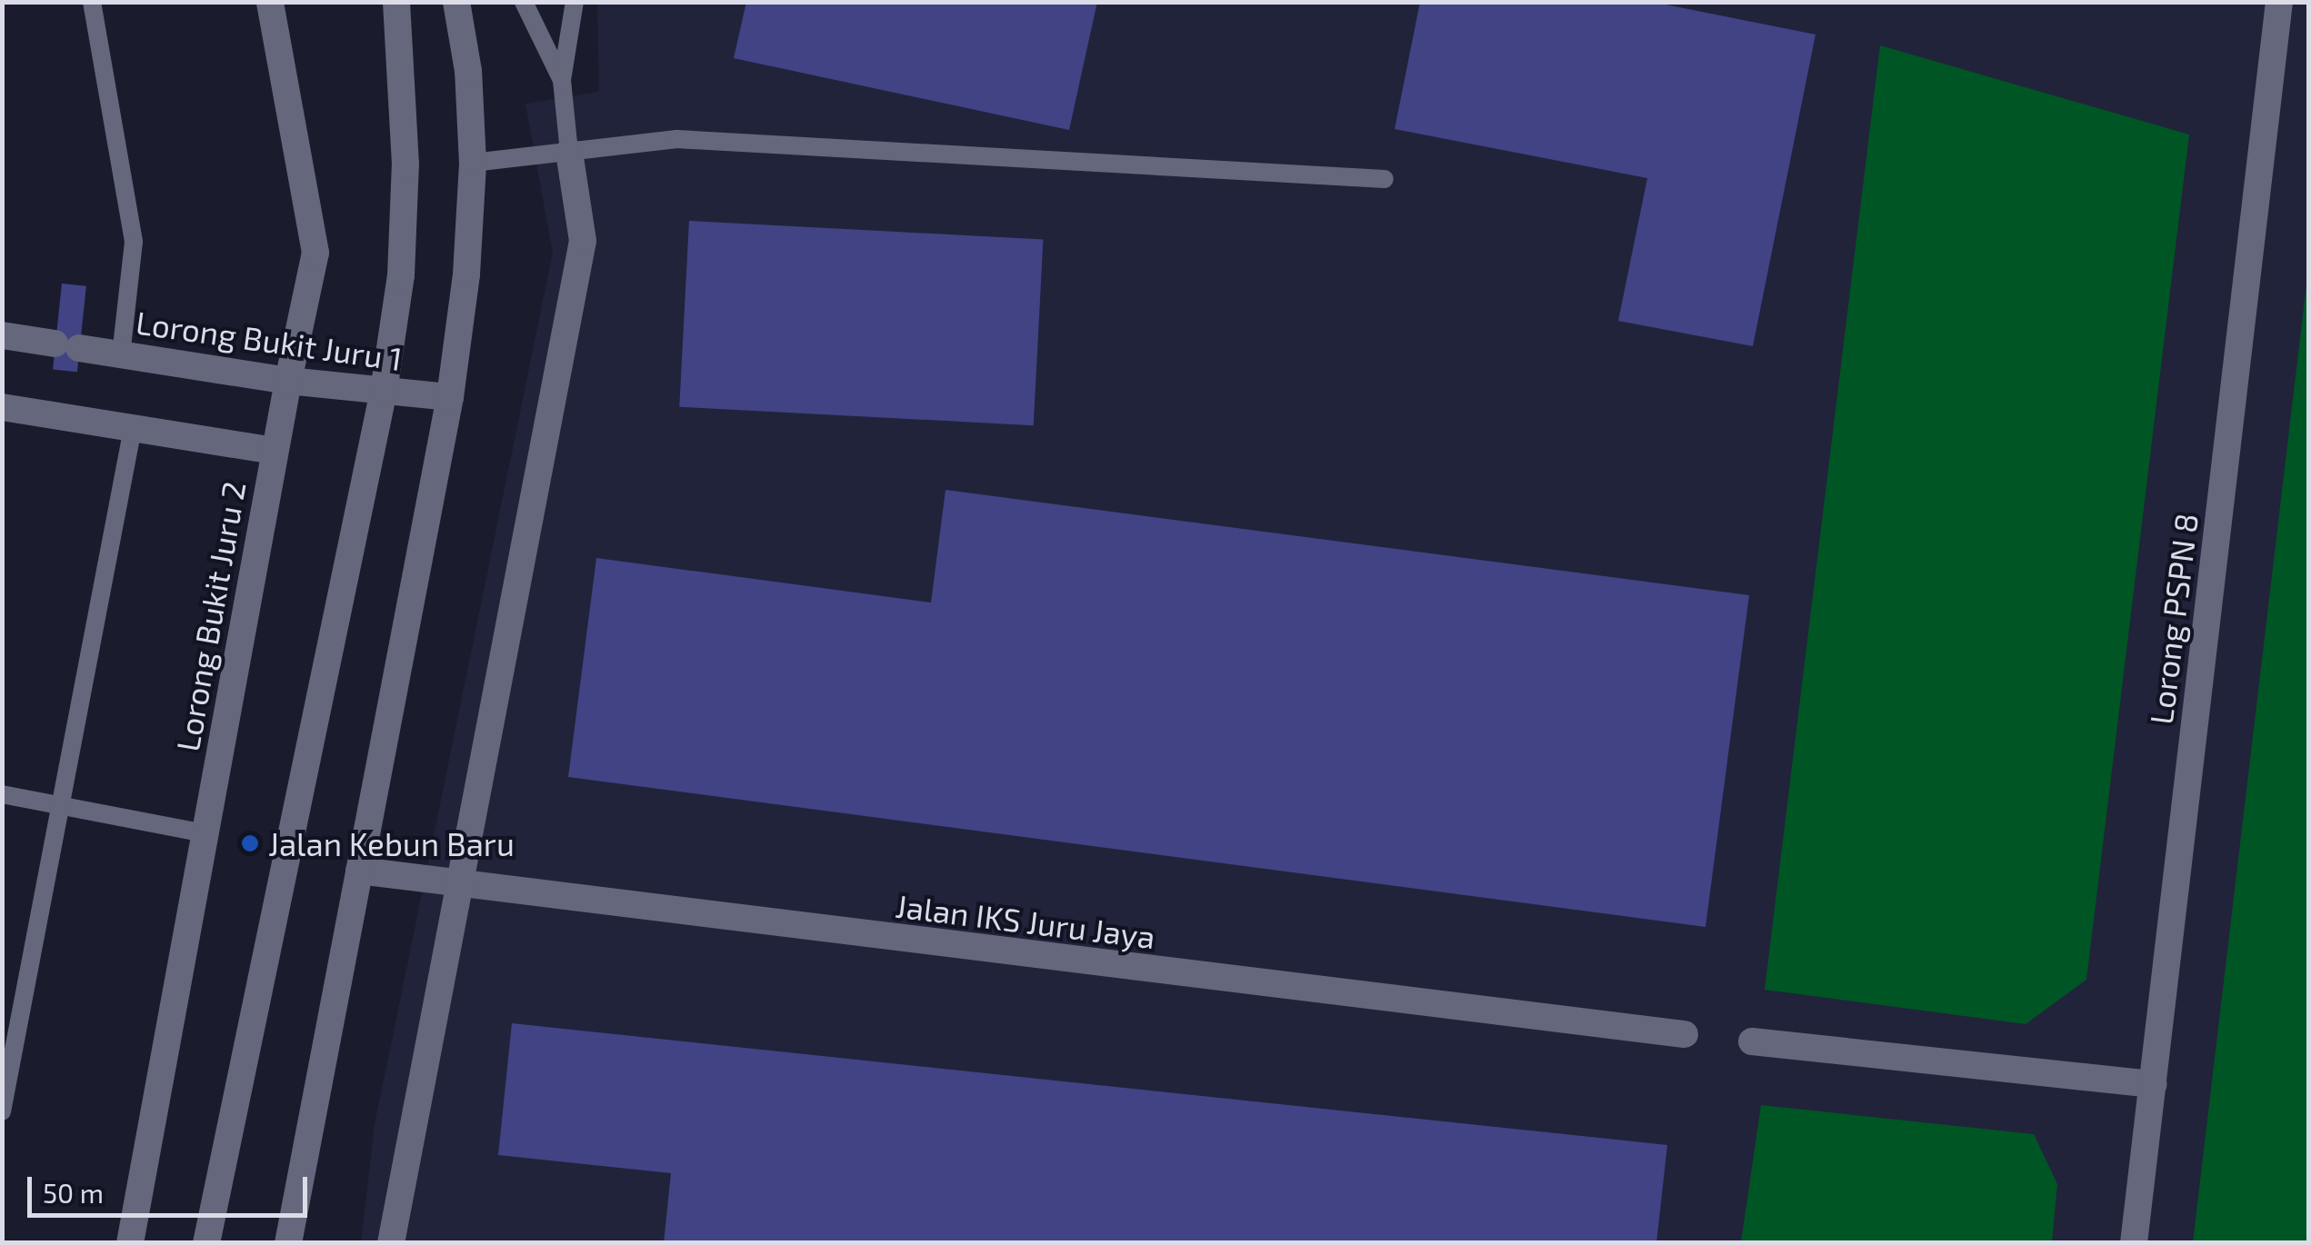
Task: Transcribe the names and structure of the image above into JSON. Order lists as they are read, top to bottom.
{
  "streets": {
    "street": [
      "Lorong Bukit Juru 1",
      "Lorong Bukit Juru 2",
      "Lorong PSPN 8",
      "Jalan IKS Juru Jaya"
    ]
  },
  "crossings": [
    ["Lorong Bukit Juru 1", "Lorong Bukit Juru 2"]
  ],
  "places": ["Jalan Kebun Baru"],
  "scale_bar": "50 m"
}
